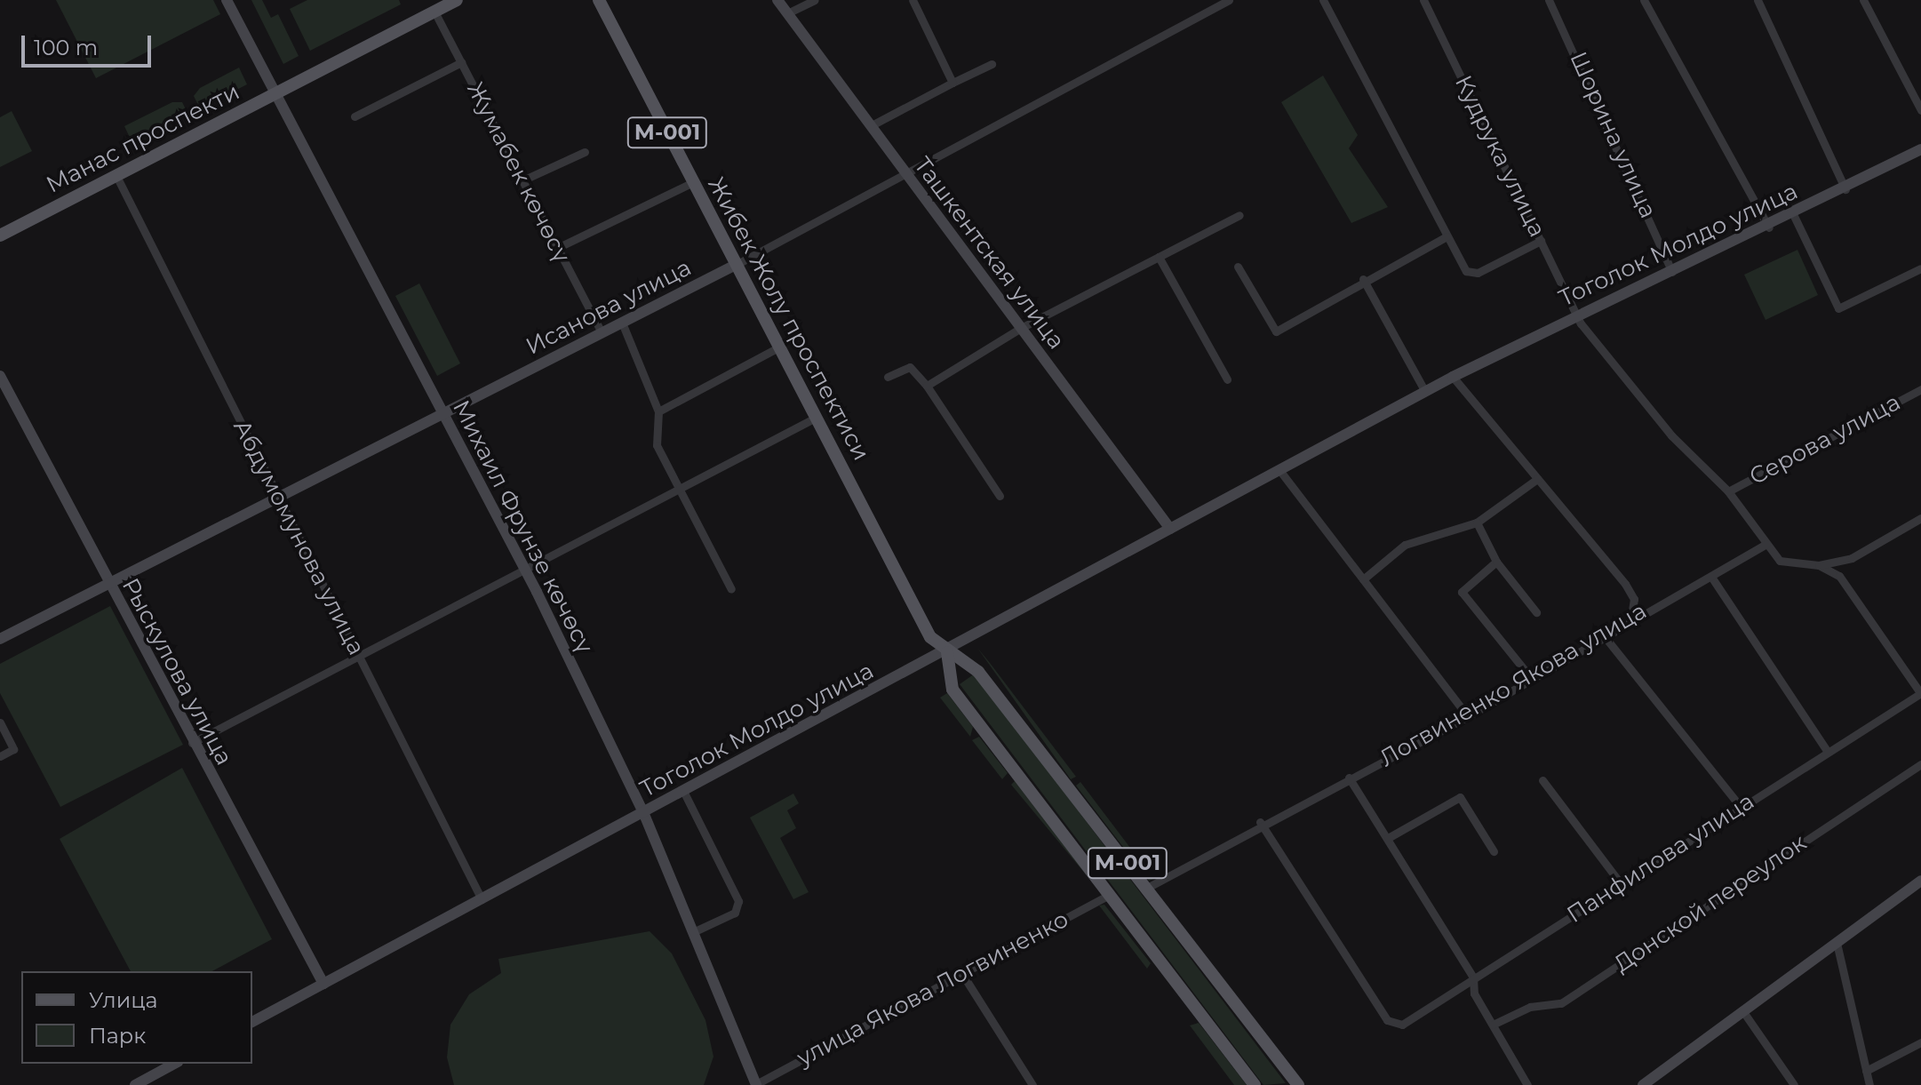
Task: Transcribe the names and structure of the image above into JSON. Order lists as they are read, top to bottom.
{
  "streets": {
    "main road": [
      "М-001",
      "Манас проспекти",
      "Тоголок Молдо улица",
      "Ташкентская улица",
      "Исанова улица",
      "Жибек Жолу проспектиси",
      "Михаил Фрунзе көчөсү",
      "Рыскулова улица"
    ],
    "street": [
      "Шорина улица",
      "Кудрука улица",
      "Жумабек көчөсү",
      "Серова улица",
      "Абдумомунова улица",
      "Логвиненко Якова улица",
      "Панфилова улица",
      "Донской переулок",
      "улица Якова Логвиненко"
    ]
  },
  "crossings": [
    ["М-001", "Тоголок Молдо улица"],
    ["М-001", "Жибек Жолу проспектиси"],
    ["М-001", "улица Якова Логвиненко"],
    ["Шорина улица", "Тоголок Молдо улица"],
    ["Манас проспекти", "Жумабек көчөсү"],
    ["Манас проспекти", "Михаил Фрунзе көчөсү"],
    ["Манас проспекти", "Абдумомунова улица"],
    ["Кудрука улица", "Тоголок Молдо улица"],
    ["Кудрука улица", "Серова улица"],
    ["Кудрука улица", "Логвиненко Якова улица"],
    ["Жумабек көчөсү", "Исанова улица"],
    ["Тоголок Молдо улица", "Ташкентская улица"],
    ["Тоголок Молдо улица", "Жибек Жолу проспектиси"],
    ["Тоголок Молдо улица", "Михаил Фрунзе көчөсү"],
    ["Тоголок Молдо улица", "Абдумомунова улица"],
    ["Тоголок Молдо улица", "Рыскулова улица"],
    ["Ташкентская улица", "Исанова улица"],
    ["Исанова улица", "Жибек Жолу проспектиси"],
    ["Исанова улица", "Михаил Фрунзе көчөсү"],
    ["Исанова улица", "Абдумомунова улица"],
    ["Исанова улица", "Рыскулова улица"],
    ["Жибек Жолу проспектиси", "Логвиненко Якова улица"],
    ["Михаил Фрунзе көчөсү", "улица Якова Логвиненко"],
    ["Логвиненко Якова улица", "Панфилова улица"]
  ],
  "legend": ["Улица", "Парк"],
  "scale_bar": "100 m"
}
